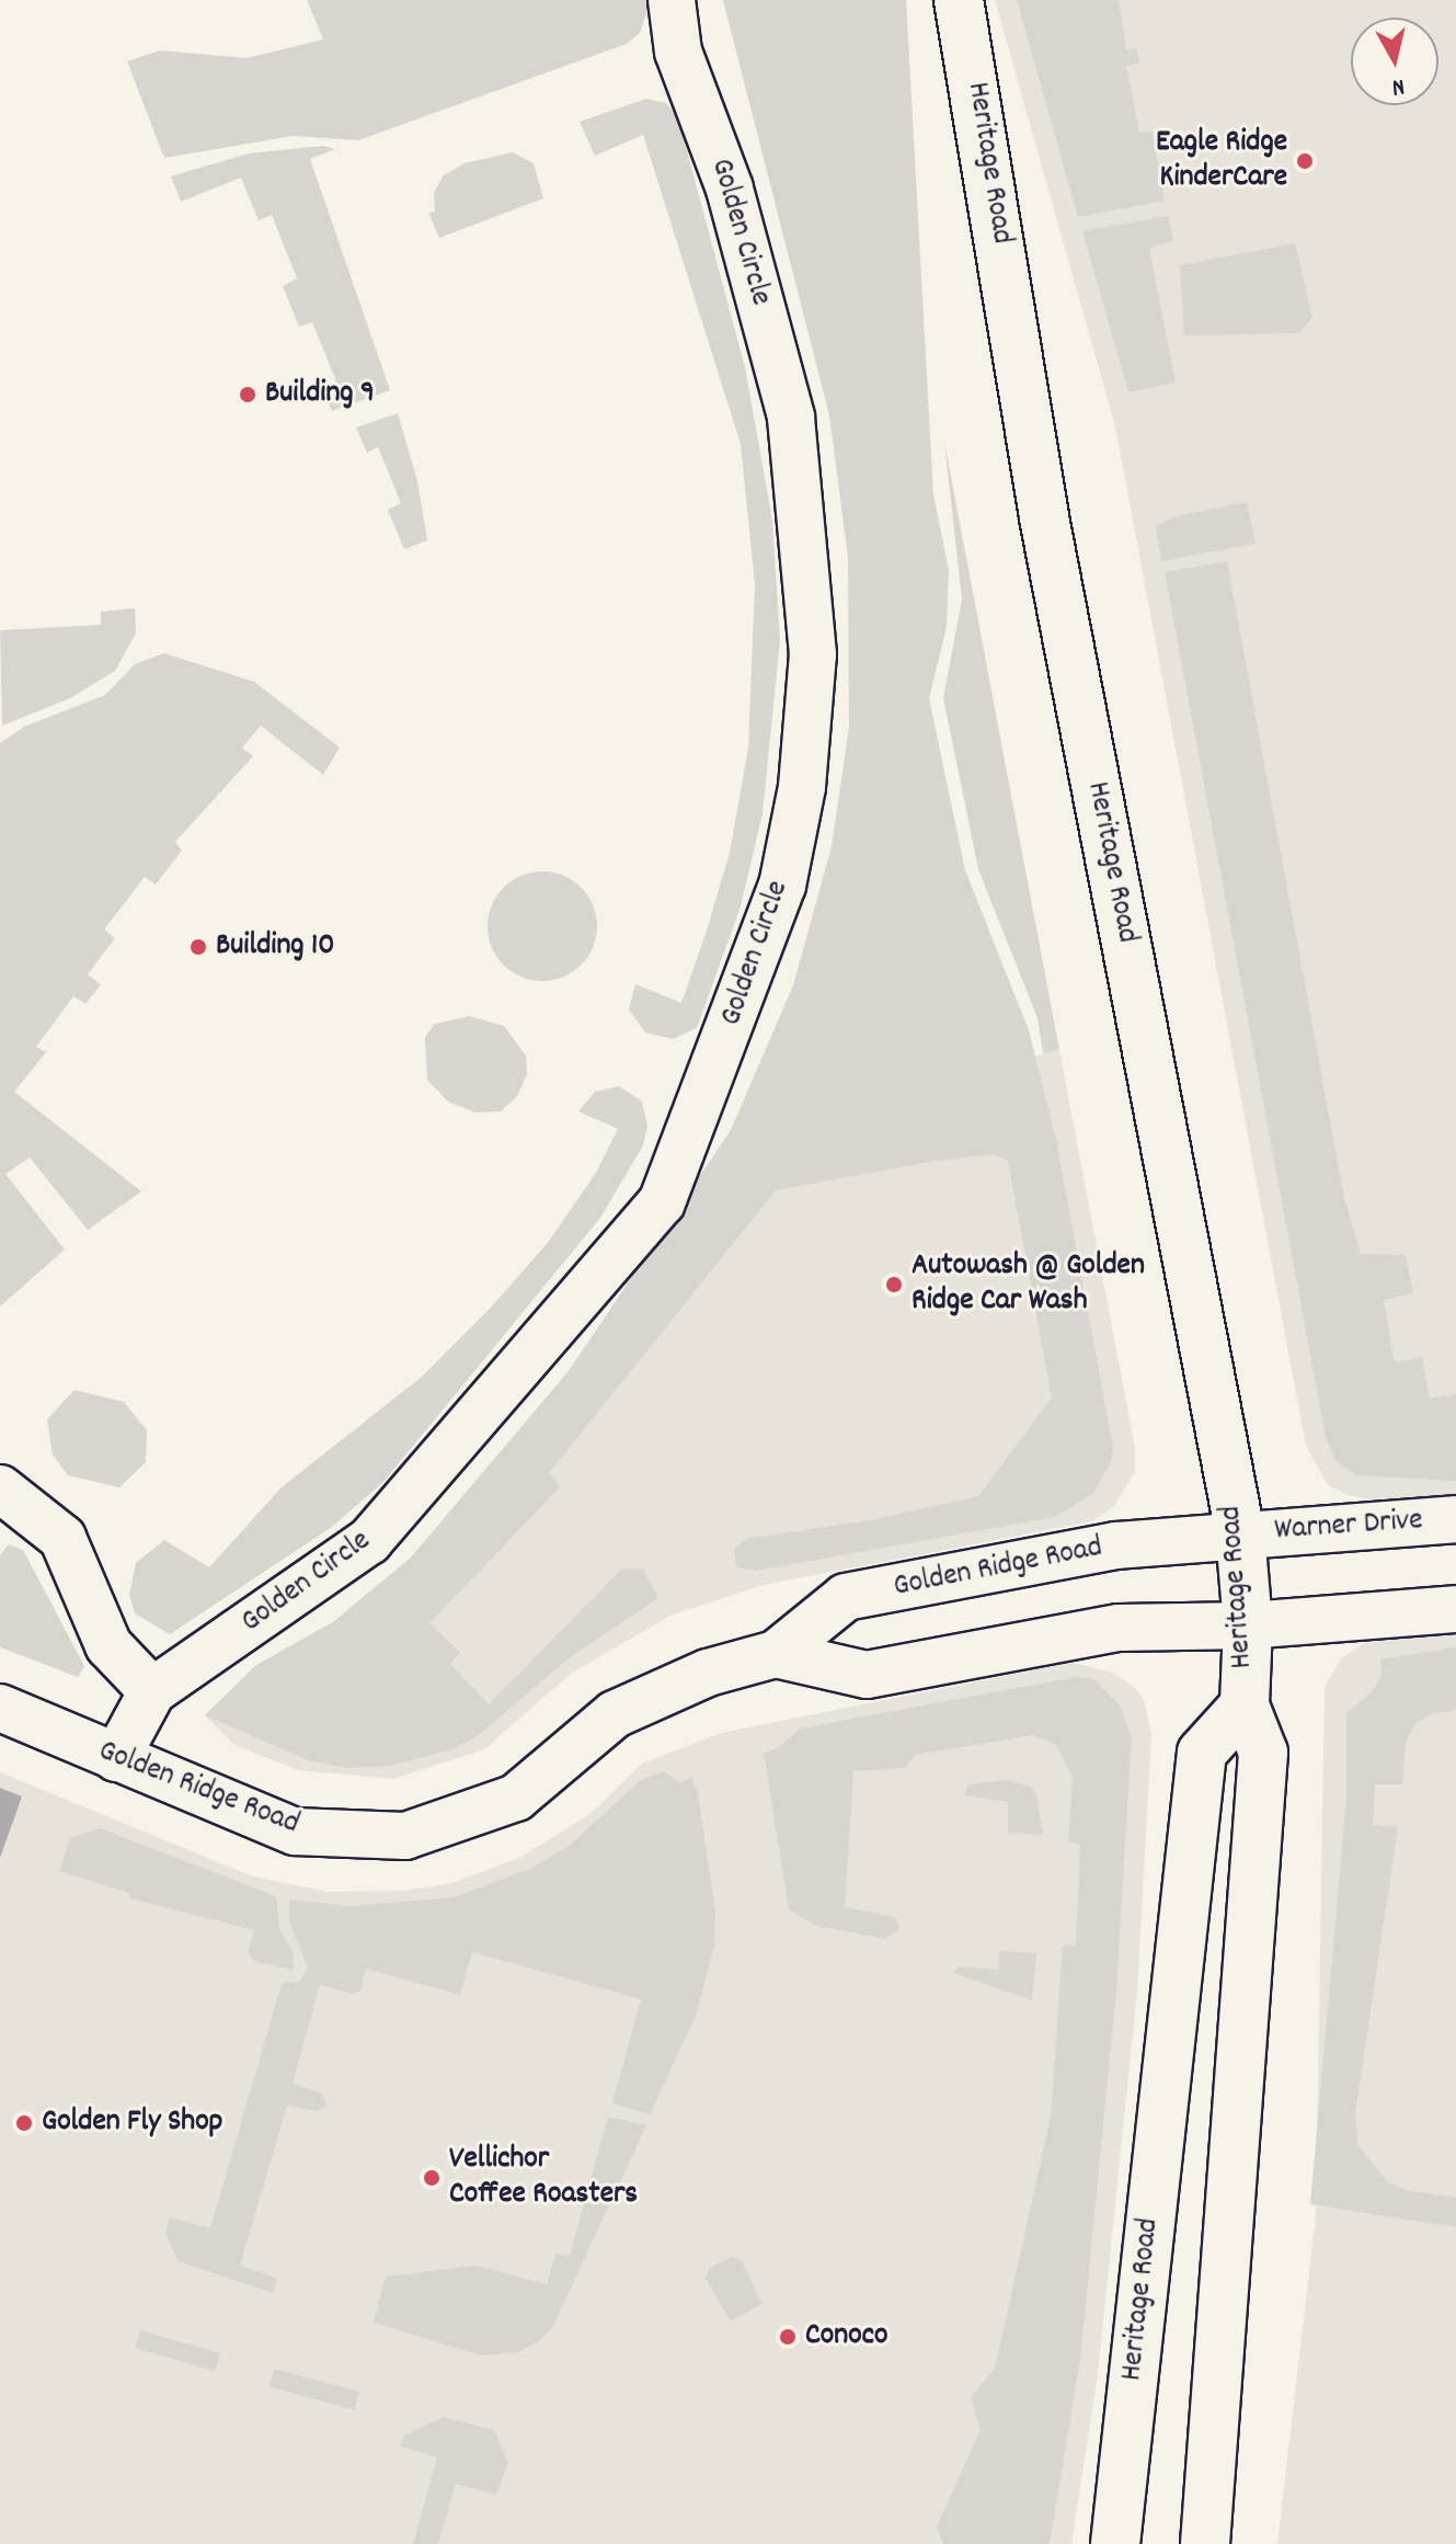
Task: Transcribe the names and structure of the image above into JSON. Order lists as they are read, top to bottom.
{
  "streets": {
    "main road": ["Heritage Road"],
    "street": ["Golden Circle", "Warner Drive", "Golden Ridge Road"]
  },
  "crossings": [
    ["Heritage Road", "Warner Drive"],
    ["Heritage Road", "Golden Ridge Road"],
    ["Golden Circle", "Golden Ridge Road"],
    ["Warner Drive", "Golden Ridge Road"]
  ],
  "places": [
    "Eagle Ridge KinderCare",
    "Building 9",
    "Building 10",
    "Autowash @ Golden Ridge Car Wash",
    "Golden Fly Shop",
    "Vellichor Coffee Roasters",
    "Conoco"
  ],
  "north": "bottom"
}
